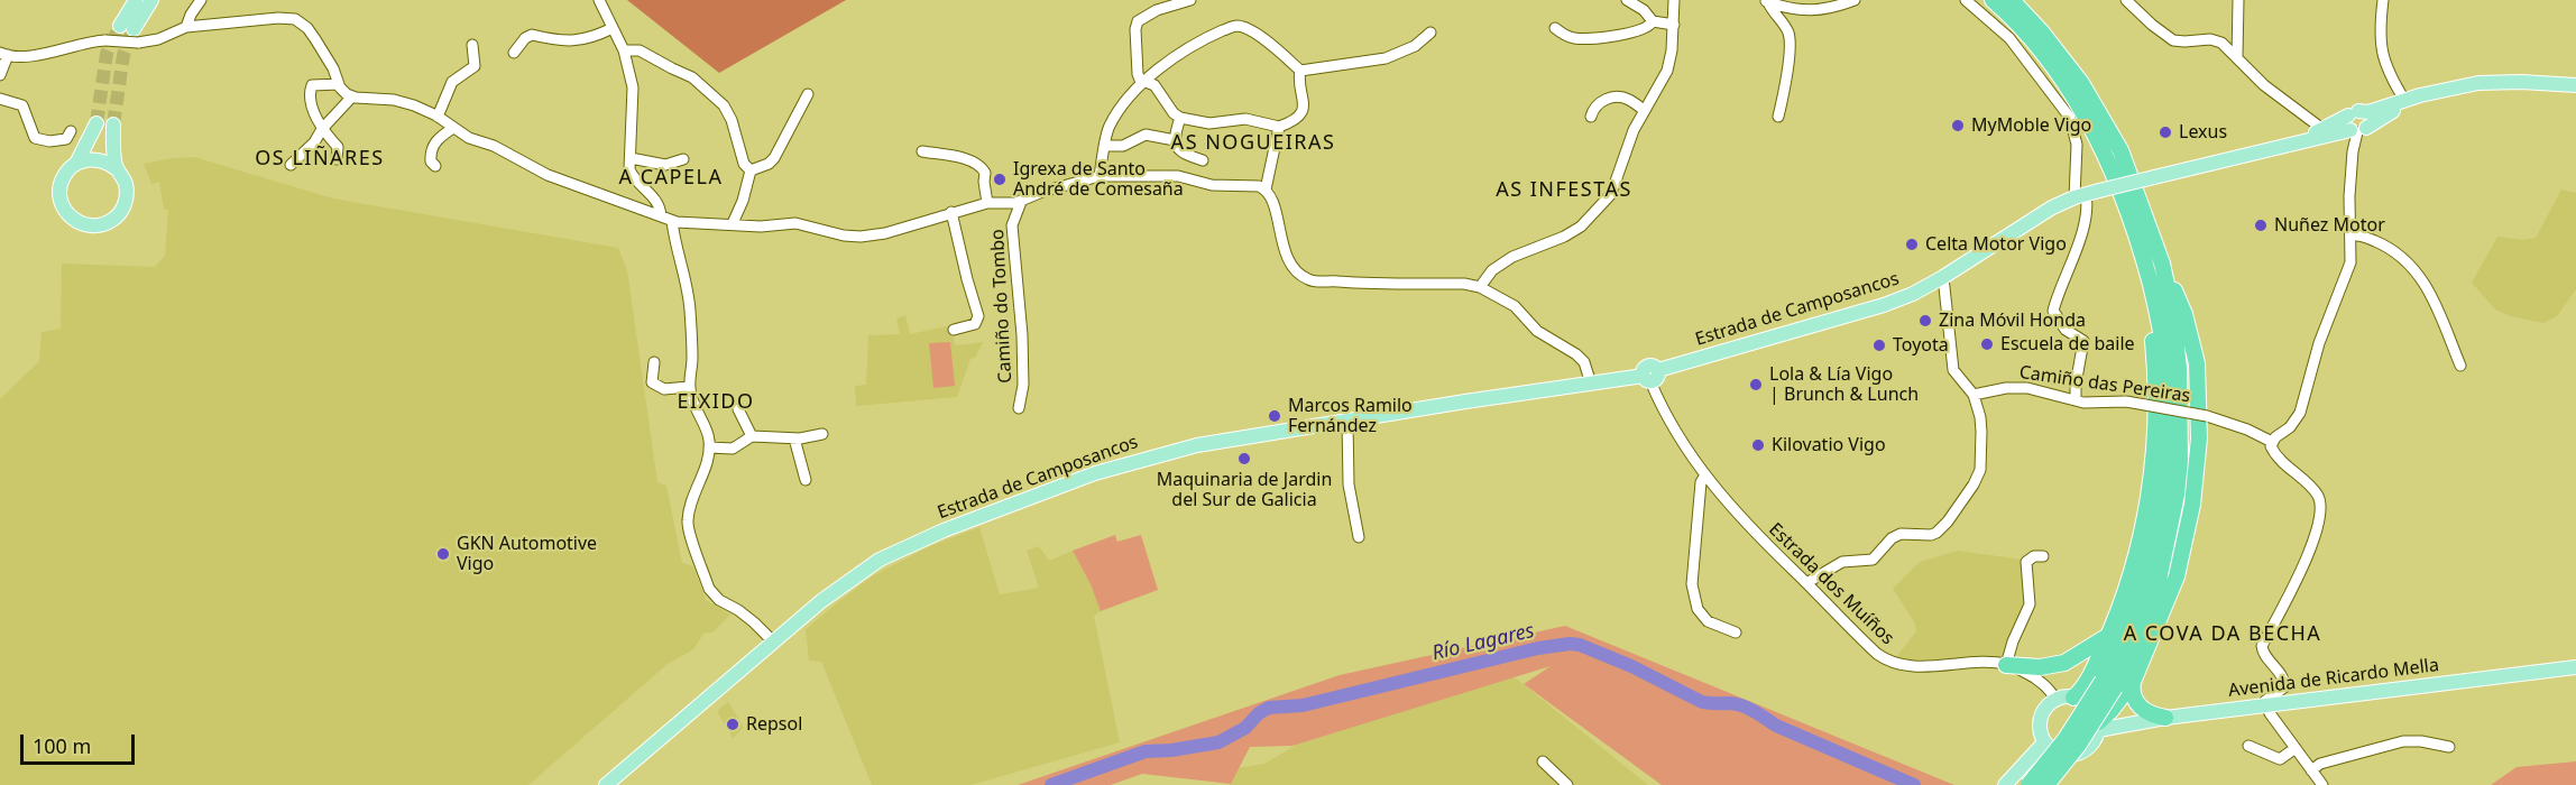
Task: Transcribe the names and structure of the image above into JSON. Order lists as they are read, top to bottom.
{
  "streets": {
    "main road": ["Estrada de Camposancos", "Avenida de Ricardo Mella"],
    "street": ["Camiño do Tombo", "Camiño das Pereiras", "Estrada dos Muíños"]
  },
  "crossings": [
    ["Estrada de Camposancos", "Estrada dos Muíños"],
    ["Estrada dos Muíños", "Avenida de Ricardo Mella"]
  ],
  "districts": [
    "AS NOGUEIRAS",
    "OS LIÑARES",
    "A CAPELA",
    "AS INFESTAS",
    "EIXIDO",
    "A COVA DA BECHA"
  ],
  "water": ["Río Lagares"],
  "places": [
    "MyMoble Vigo",
    "Lexus",
    "Igrexa de Santo André de Comesaña",
    "Nuñez Motor",
    "Celta Motor Vigo",
    "Zina Móvil Honda",
    "Escuela de baile",
    "Toyota",
    "Lola & Lía Vigo | Brunch & Lunch",
    "Marcos Ramilo Fernández",
    "Kilovatio Vigo",
    "Maquinaria de Jardin del Sur de Galicia",
    "GKN Automotive Vigo",
    "Repsol"
  ],
  "scale_bar": "100 m"
}
